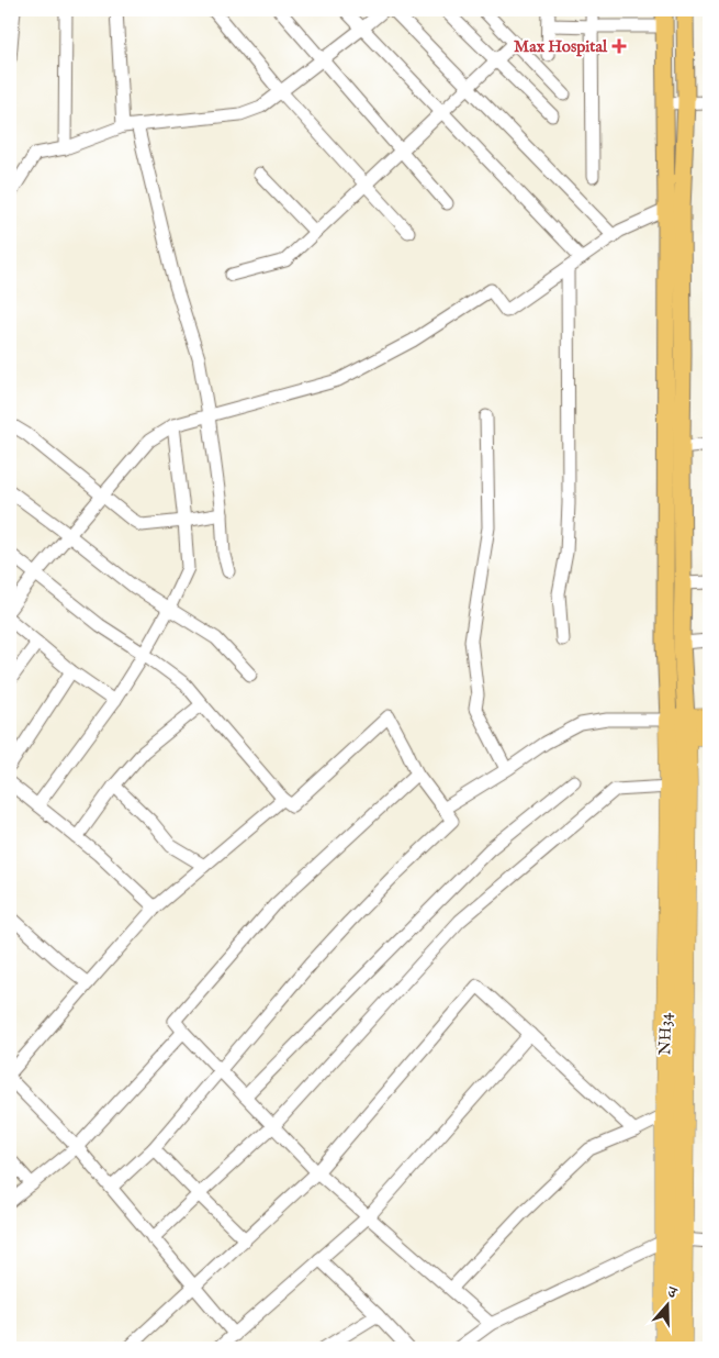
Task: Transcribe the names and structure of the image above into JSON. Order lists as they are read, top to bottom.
{
  "streets": {
    "highway": ["NH34"]
  },
  "places": {
    "health": ["Max Hospital"]
  },
  "north": "top"
}
